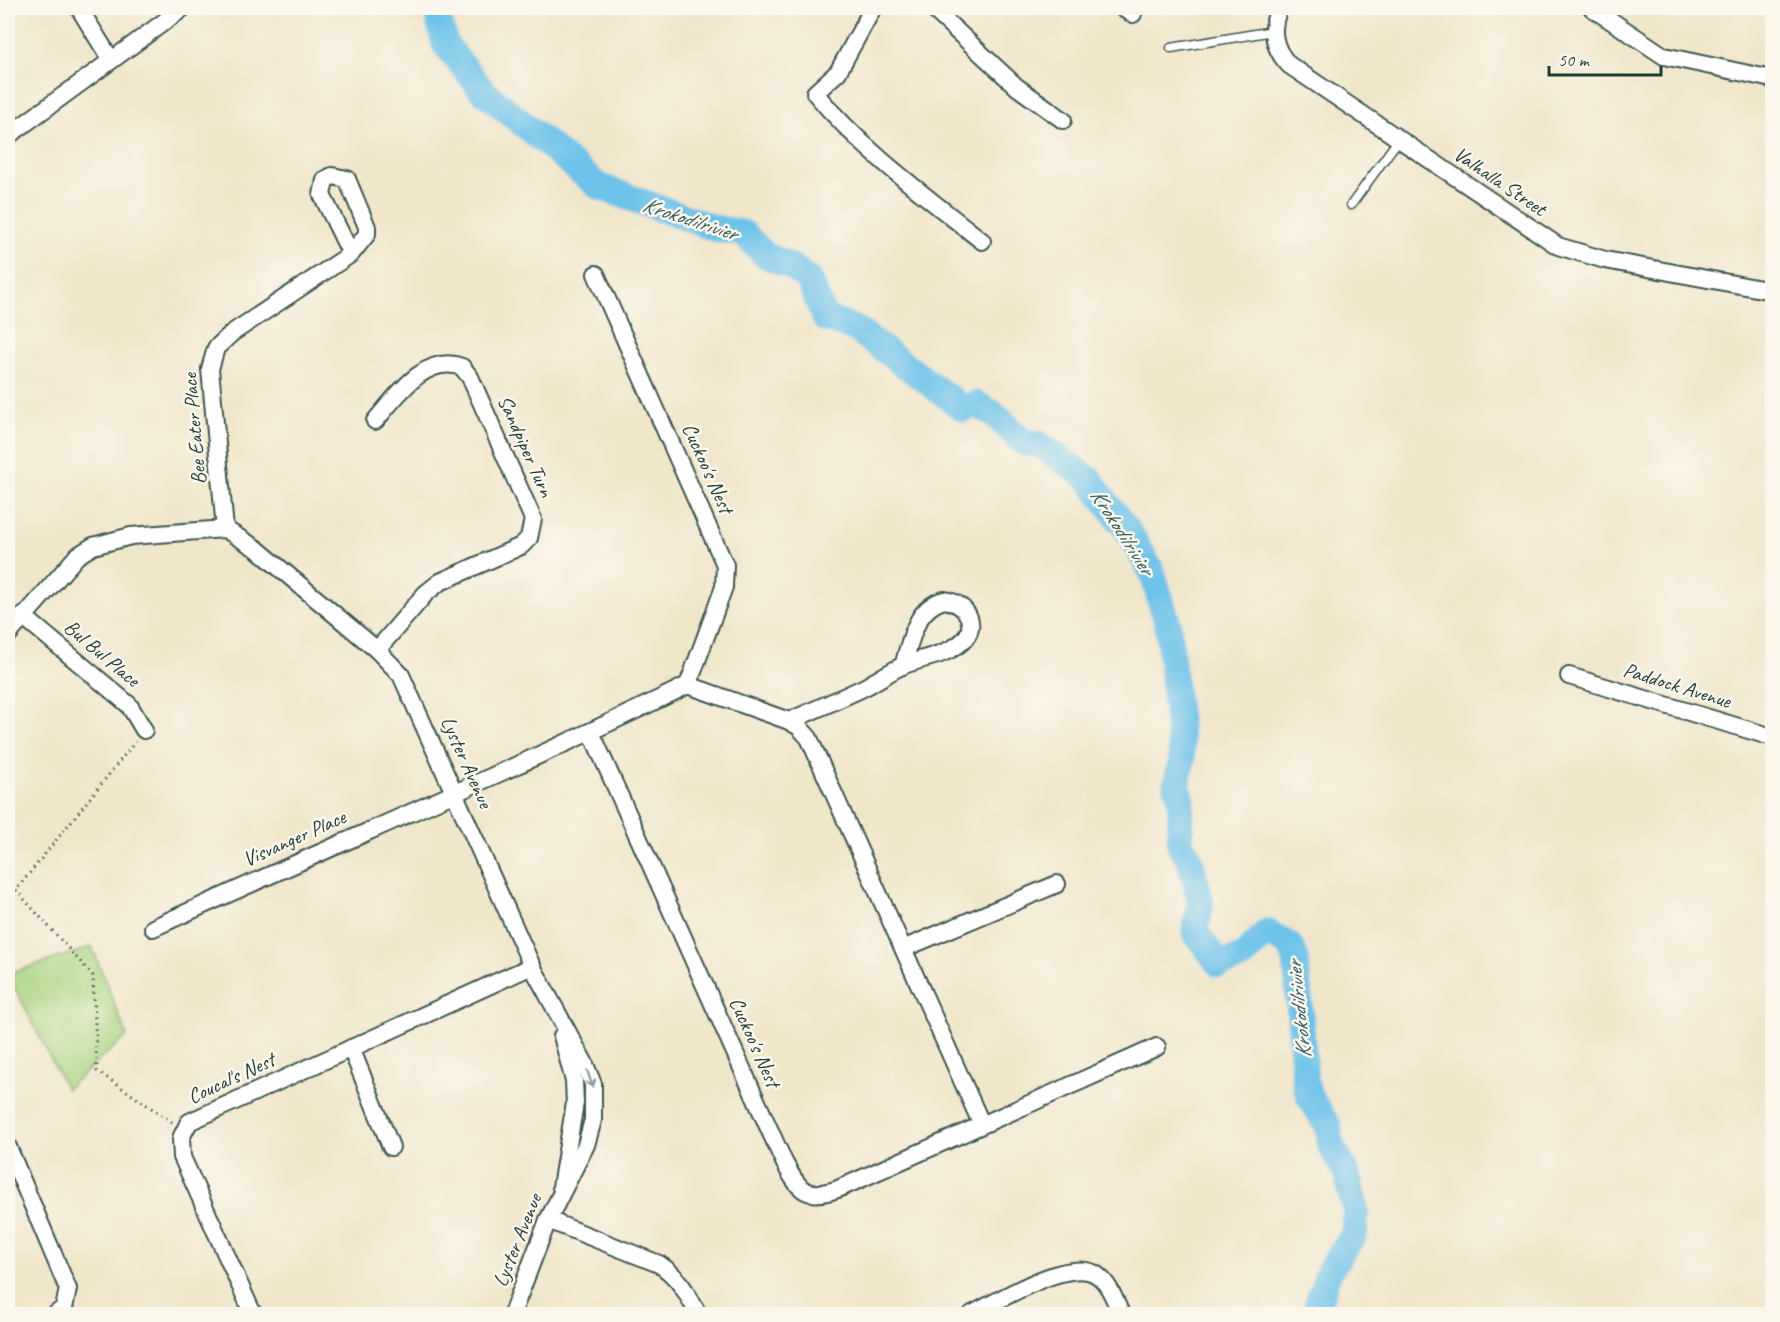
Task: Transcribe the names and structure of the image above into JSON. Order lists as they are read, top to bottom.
{
  "streets": {
    "street": [
      "Valhalla Street",
      "Bee Eater Place",
      "Sandpiper Turn",
      "Cuckoo's Nest",
      "Bul Bul Place",
      "Paddock Avenue",
      "Lyster Avenue",
      "Visvanger Place",
      "Coucal's Nest"
    ]
  },
  "crossings": [
    ["Bee Eater Place", "Lyster Avenue"],
    ["Sandpiper Turn", "Lyster Avenue"],
    ["Lyster Avenue", "Visvanger Place"],
    ["Lyster Avenue", "Coucal's Nest"]
  ],
  "water": ["Krokodilrivier"],
  "scale_bar": "50 m"
}
